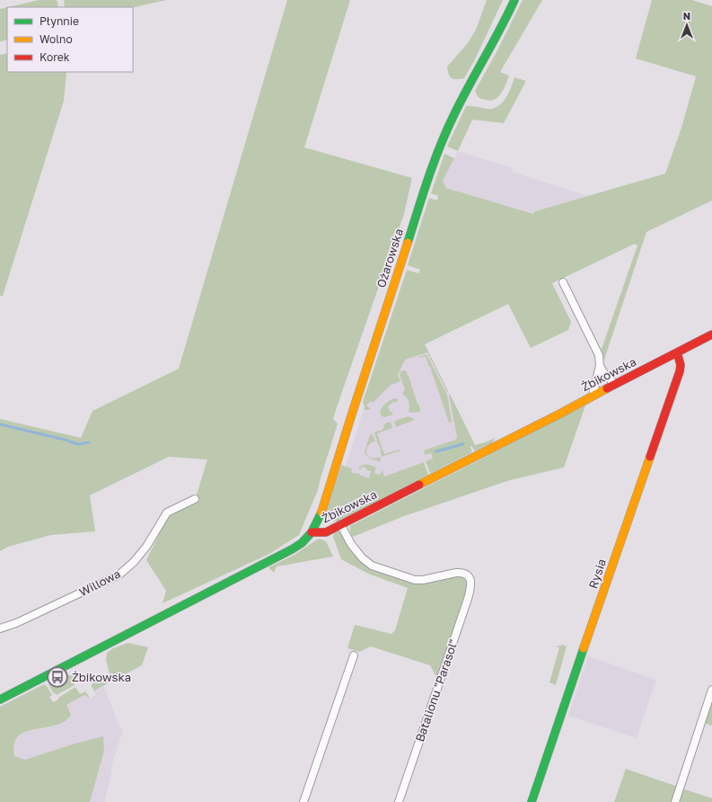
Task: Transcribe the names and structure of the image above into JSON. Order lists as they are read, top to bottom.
{
  "streets": {
    "street": [
      "Ożarowska",
      "Żbikowska",
      "Rysia",
      "Willowa",
      "Batalionu \"Parasol\""
    ]
  },
  "crossings": [
    ["Ożarowska", "Żbikowska"],
    ["Żbikowska", "Rysia"],
    ["Żbikowska", "Batalionu \"Parasol\""]
  ],
  "places": {
    "bus stop": ["Żbikowska"]
  },
  "legend": ["Płynnie", "Wolno", "Korek"],
  "north": "top"
}
